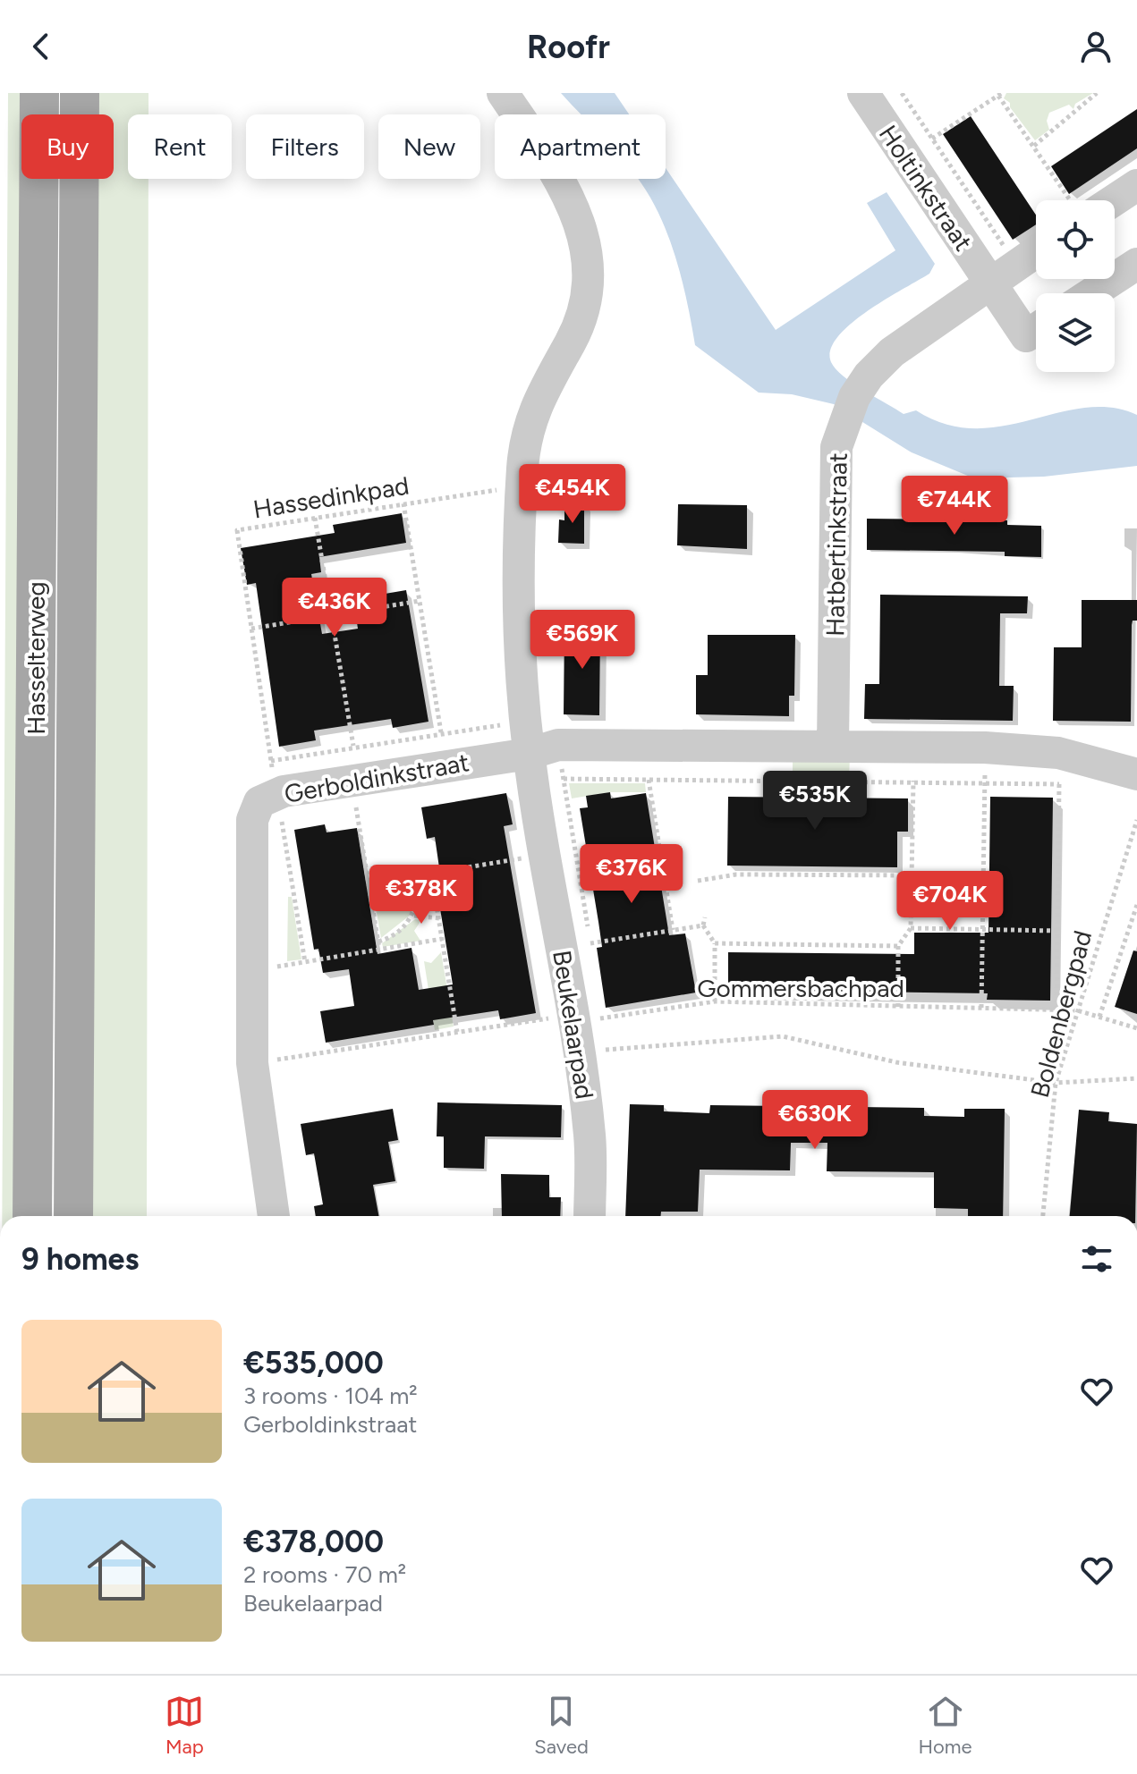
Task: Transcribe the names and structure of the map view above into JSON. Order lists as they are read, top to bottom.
{
  "streets": {
    "main road": ["Hasselterweg"],
    "street": [
      "Holtinkstraat",
      "Hatbertinkstraat",
      "Gerboldinkstraat",
      "Beukelaarpad"
    ],
    "path": ["Hassedinkpad", "Gommersbachpad", "Boldenbergpad"]
  },
  "crossings": [
    ["Holtinkstraat", "Hatbertinkstraat"],
    ["Hassedinkpad", "Gerboldinkstraat"],
    ["Hassedinkpad", "Beukelaarpad"],
    ["Hatbertinkstraat", "Gerboldinkstraat"],
    ["Gerboldinkstraat", "Gommersbachpad"],
    ["Gerboldinkstraat", "Boldenbergpad"],
    ["Gerboldinkstraat", "Beukelaarpad"],
    ["Gommersbachpad", "Boldenbergpad"],
    ["Gommersbachpad", "Beukelaarpad"]
  ],
  "page": {
    "header": "Roofr",
    "chip": [
      "Buy",
      "Rent",
      "Filters",
      "New",
      "Apartment"
    ],
    "price": [
      "€454K",
      "€744K",
      "€436K",
      "€569K",
      "€535K",
      "€376K",
      "€378K",
      "€704K",
      "€630K"
    ],
    "heading": "9 homes",
    "list": [
      {
        "name": "€535,000",
        "note": "3 rooms · 104 m² · Gerboldinkstraat"
      },
      {
        "name": "€378,000",
        "note": "2 rooms · 70 m² · Beukelaarpad"
      }
    ],
    "tabs": ["Map", "Saved", "Home"]
  }
}
